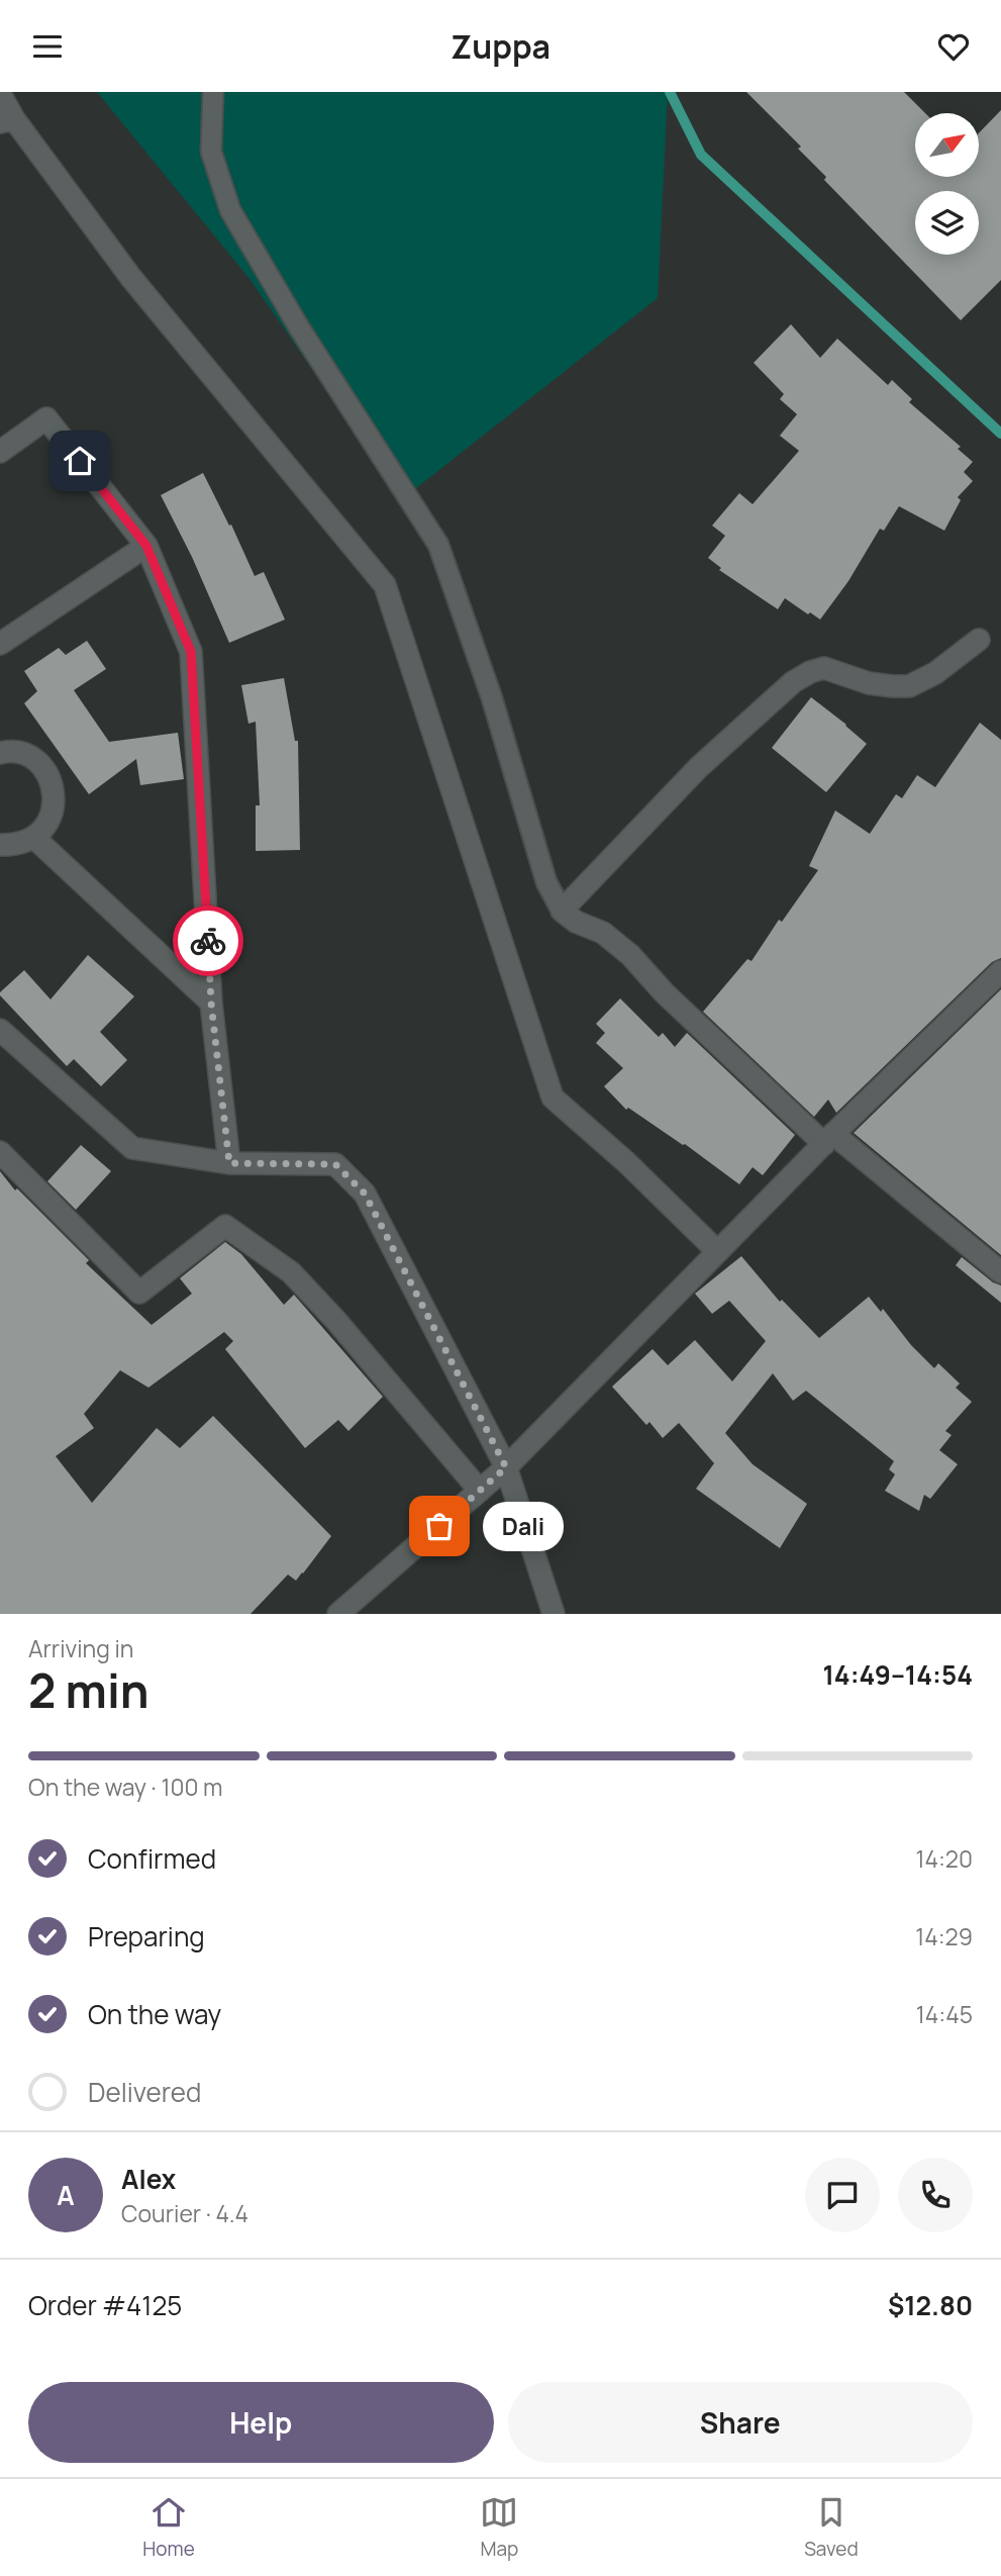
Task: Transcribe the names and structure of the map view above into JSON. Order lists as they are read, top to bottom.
{
  "places": ["Dali"],
  "north": "top right",
  "page": {
    "header": "Zuppa",
    "bubble": "Dali",
    "heading": ["2 min", "Arriving in", "14:49–14:54"],
    "panel": [
      "Alex",
      "Courier · 4.4",
      "Order #4125",
      "$12.80"
    ],
    "bar": "On the way · 100 m",
    "list": [
      ["Confirmed", "14:20"],
      ["Preparing", "14:29"],
      ["On the way", "14:45"],
      "Delivered"
    ],
    "round": "A",
    "buttons": ["Help", "Share"],
    "tabs": ["Home", "Map", "Saved"]
  }
}
